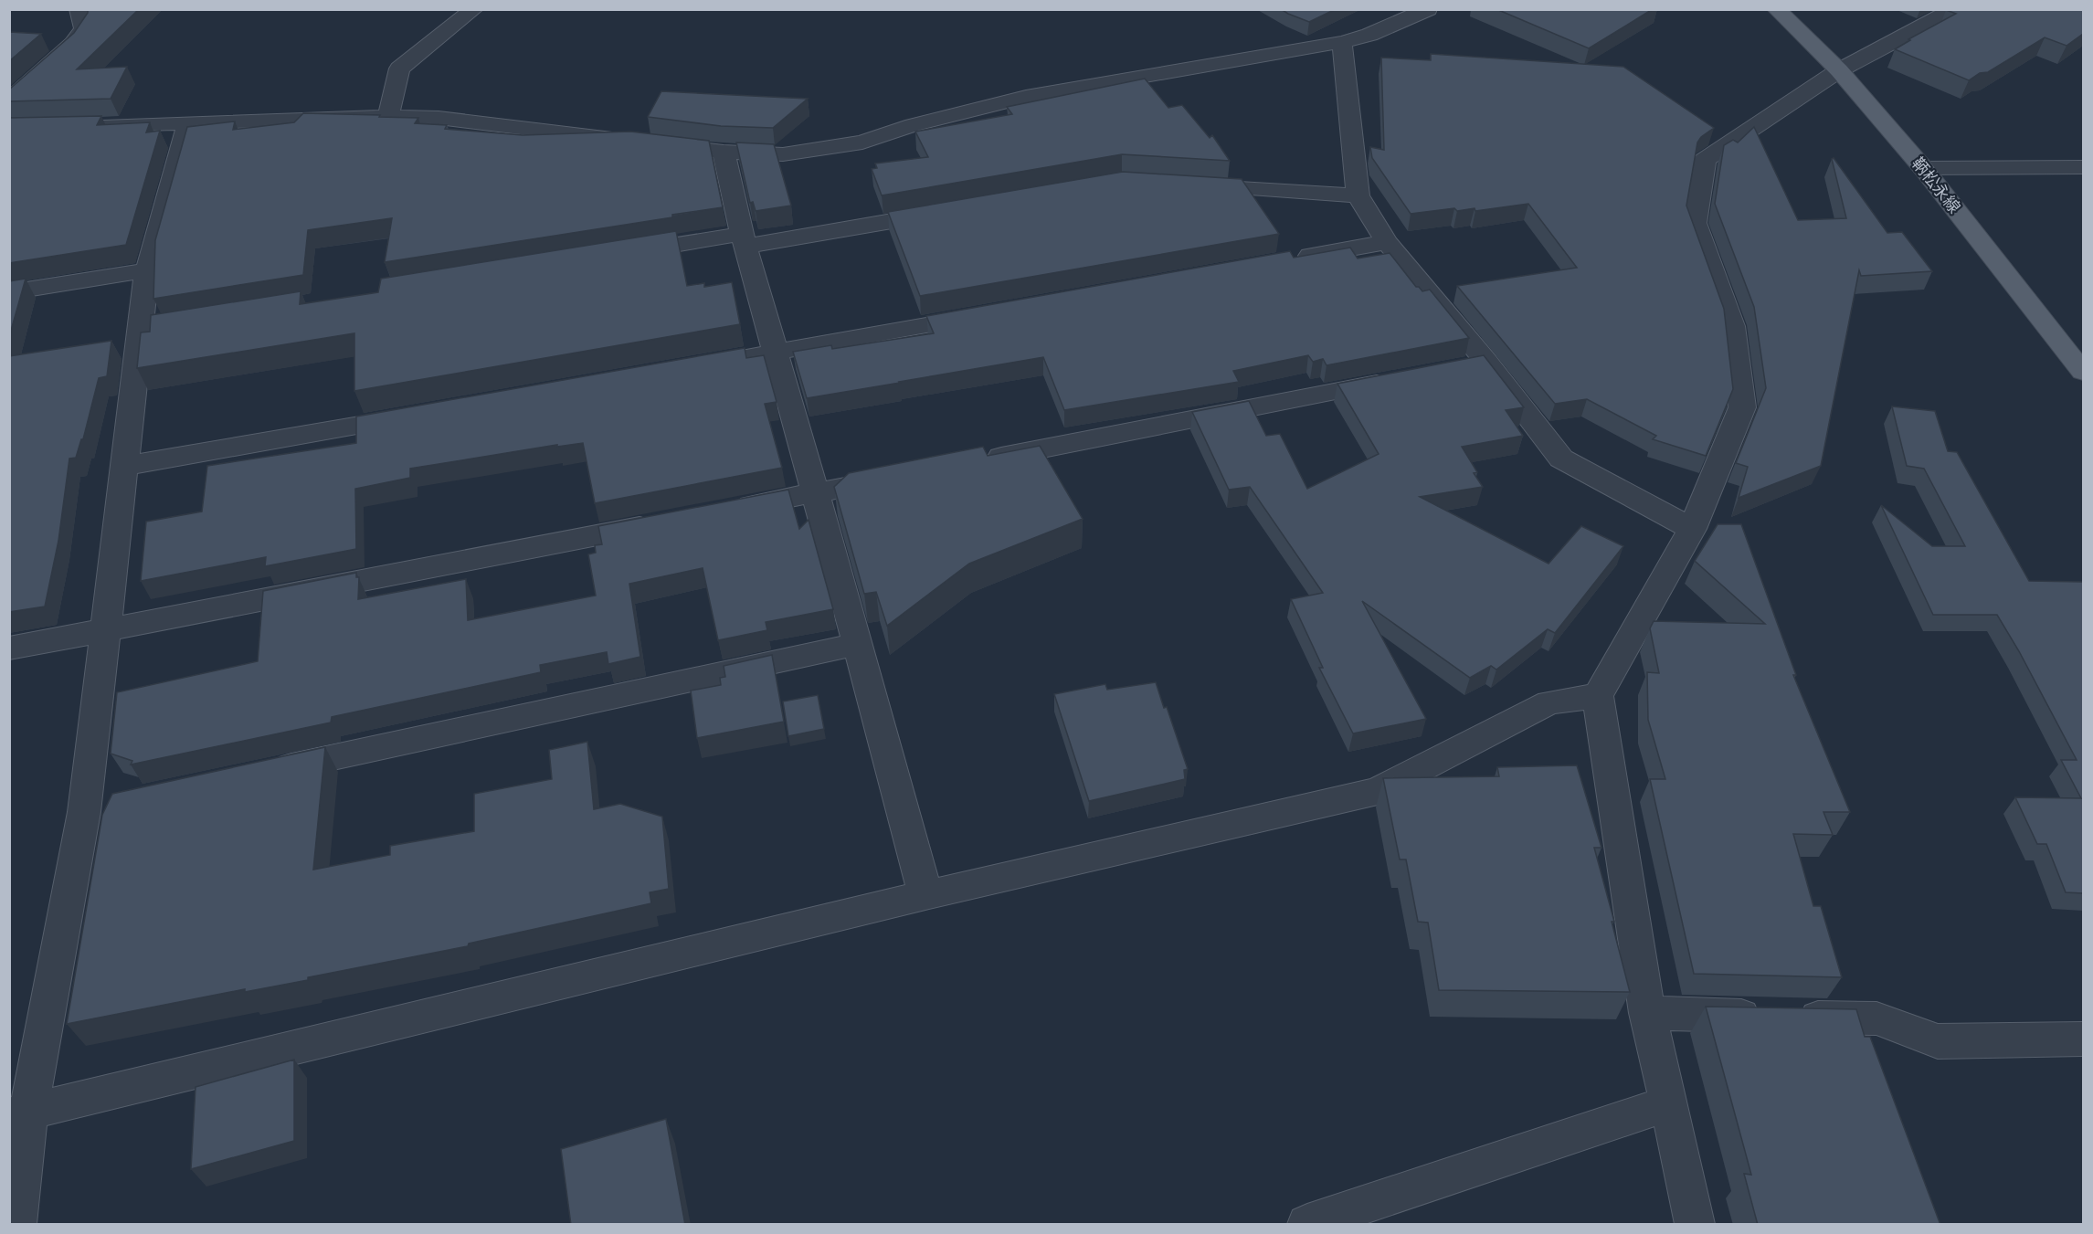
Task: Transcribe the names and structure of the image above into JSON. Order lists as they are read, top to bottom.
{
  "streets": {
    "main road": ["鞆松永線"]
  }
}
